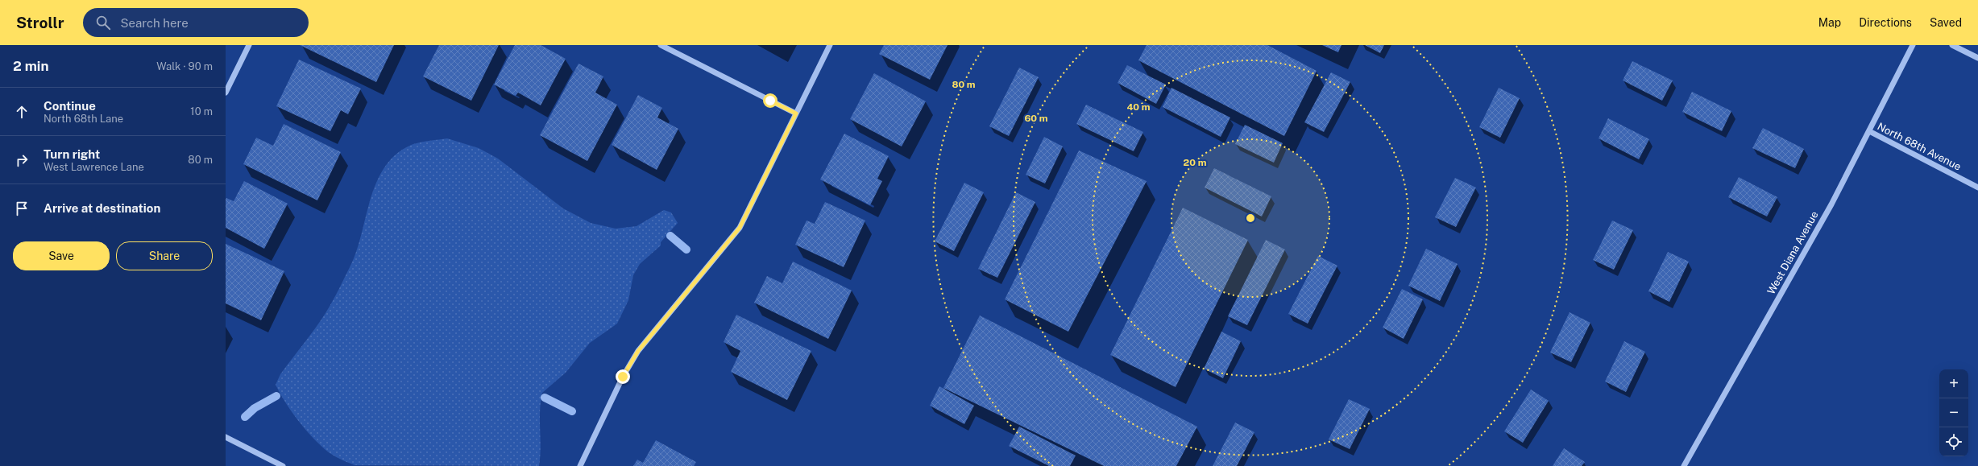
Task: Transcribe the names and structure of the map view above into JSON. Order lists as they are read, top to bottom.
{
  "streets": {
    "street": ["North 68th Avenue", "West Diana Avenue"]
  },
  "crossings": [
    ["North 68th Avenue", "West Diana Avenue"]
  ],
  "page": {
    "header": "Strollr",
    "search": "Search here",
    "nav": ["Map", "Directions", "Saved"],
    "heading": ["2 min", "Walk · 90 m"],
    "list": [
      ["Continue", "North 68th Lane", "10 m"],
      ["Turn right", "West Lawrence Lane", "80 m"],
      "Arrive at destination"
    ],
    "buttons": ["Save", "Share"],
    "map_buttons": ["+", "−"]
  },
  "rings": [
    "80 m",
    "40 m",
    "60 m",
    "20 m"
  ]
}
